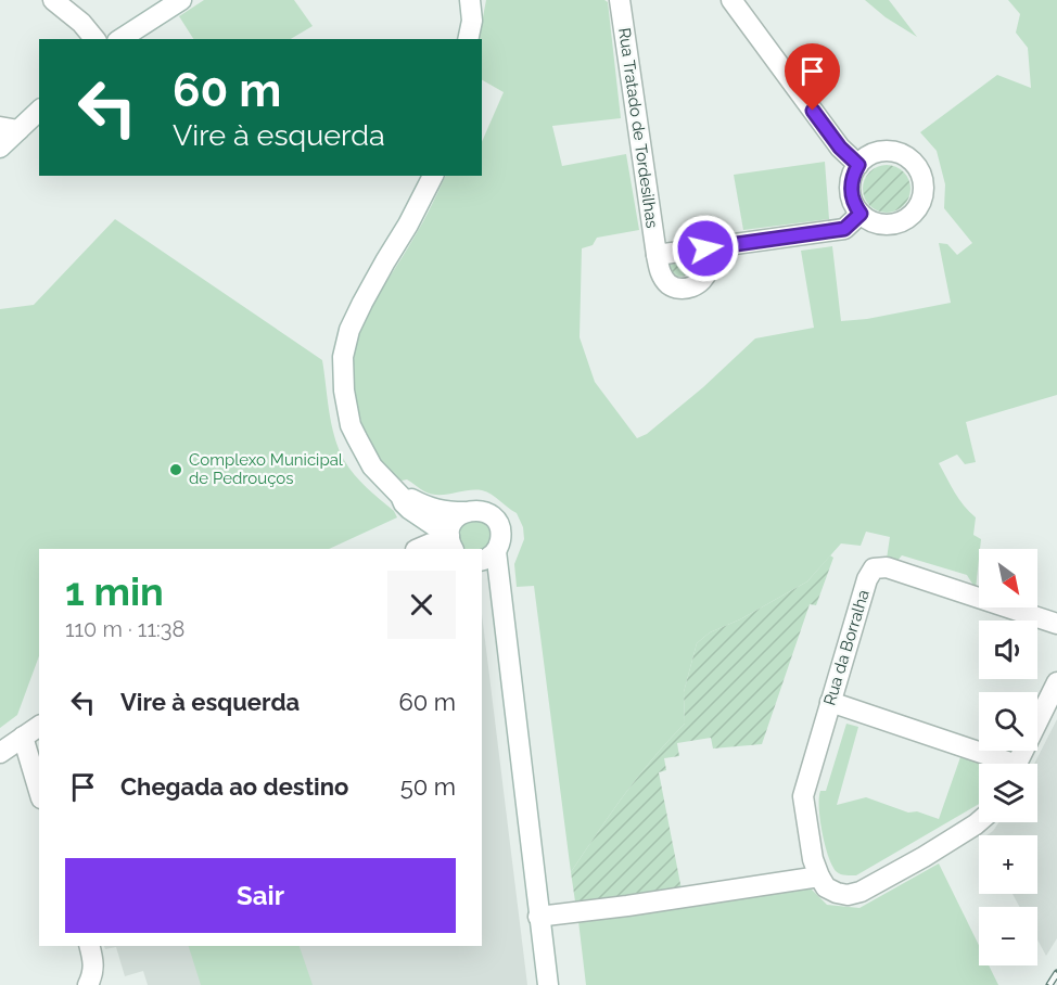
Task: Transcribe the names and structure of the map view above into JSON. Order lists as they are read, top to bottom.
{
  "streets": {
    "street": ["Rua Tratado de Tordesilhas", "Rua da Borralha"]
  },
  "places": ["Complexo Municipal de Pedrouços"],
  "north": "bottom right",
  "page": {
    "turn": ["60 m", "Vire à esquerda"],
    "map_buttons": ["+", "−"],
    "heading": ["1 min", "110 m · 11:38"],
    "list": [
      {
        "name": "Vire à esquerda",
        "value": "60 m"
      },
      {
        "name": "Chegada ao destino",
        "value": "50 m"
      }
    ],
    "buttons": "Sair"
  }
}
